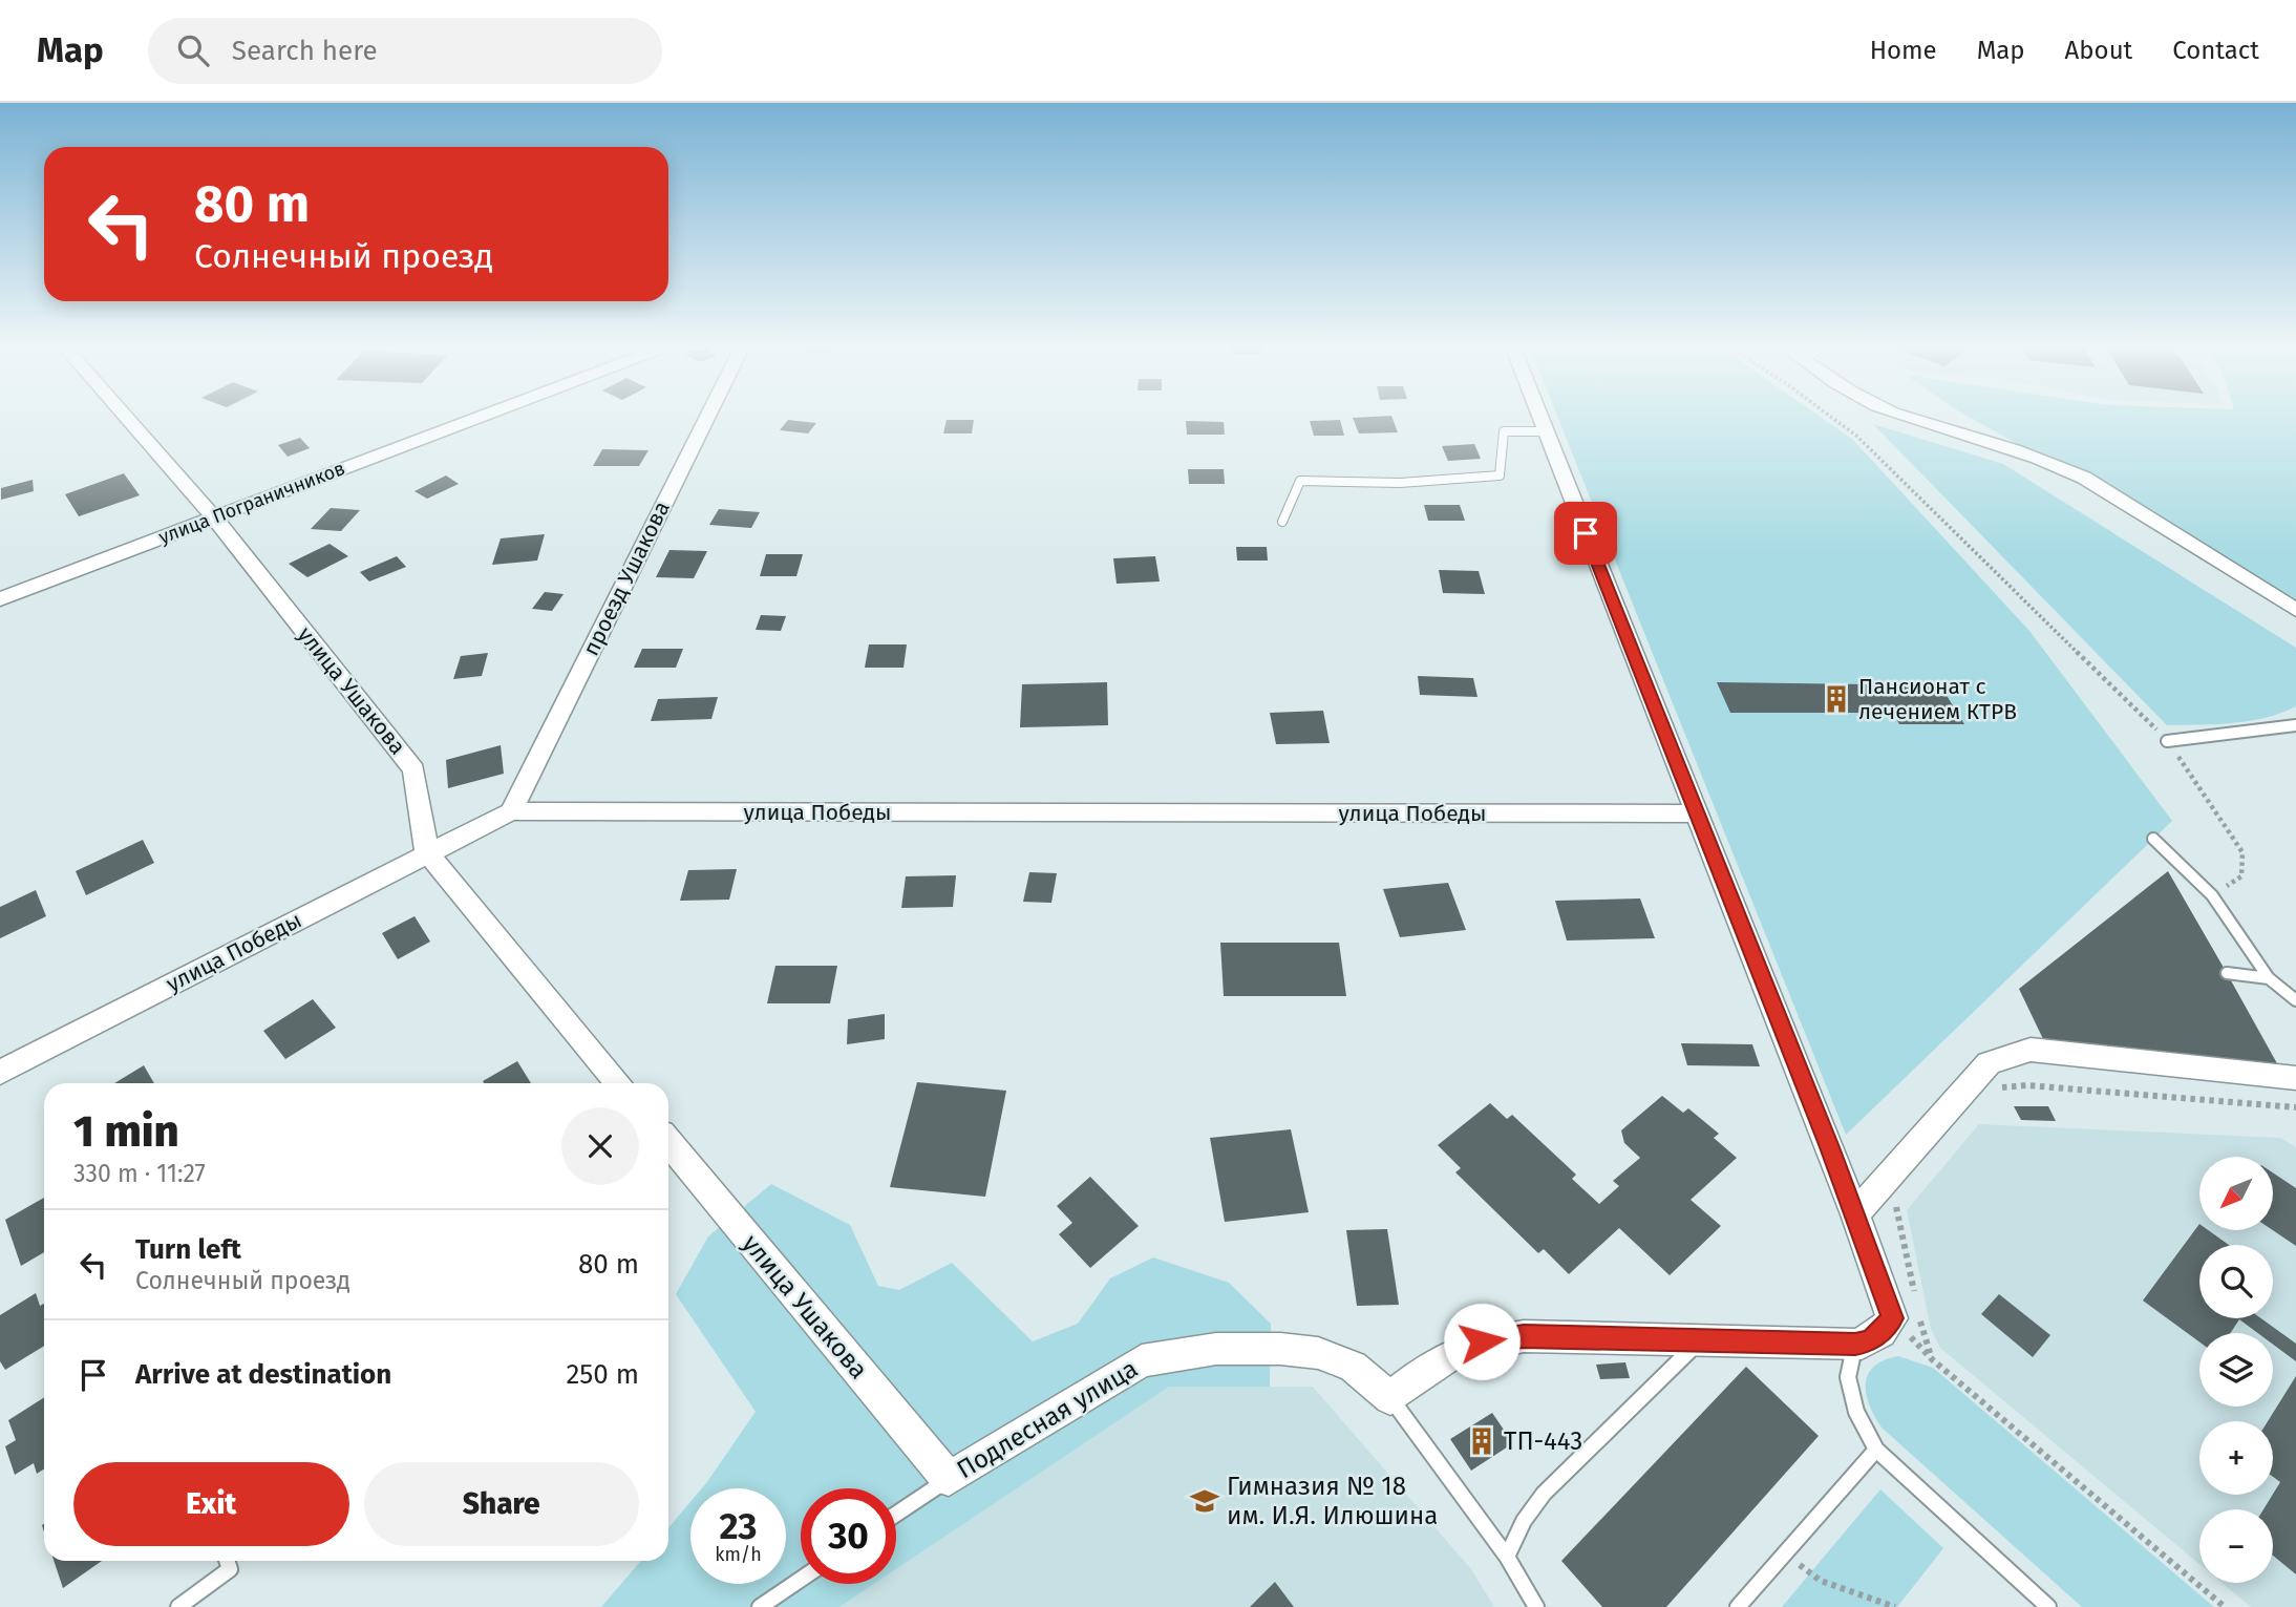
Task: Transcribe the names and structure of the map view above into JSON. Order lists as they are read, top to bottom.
{
  "streets": {
    "street": [
      "улица Пограничников",
      "проезд Ушакова",
      "улица Ушакова",
      "улица Победы",
      "Подлесная улица"
    ]
  },
  "crossings": [
    ["улица Пограничников", "улица Ушакова"],
    ["проезд Ушакова", "улица Победы"],
    ["улица Ушакова", "улица Победы"],
    ["улица Ушакова", "Подлесная улица"]
  ],
  "places": {
    "building": ["Пансионат с лечением КТРВ", "ТП-443"],
    "school or university": ["Гимназия № 18 им. И.Я. Илюшина"]
  },
  "north": "bottom left",
  "page": {
    "header": "Map",
    "search": "Search here",
    "nav": [
      "Home",
      "Map",
      "About",
      "Contact"
    ],
    "turn": ["80 m", "Солнечный проезд"],
    "heading": ["1 min", "330 m · 11:27"],
    "map_buttons": ["+", "−"],
    "list": [
      {
        "name": "Turn left",
        "note": "Солнечный проезд",
        "value": "80 m"
      },
      {
        "name": "Arrive at destination",
        "value": "250 m"
      }
    ],
    "buttons": ["Exit", "Share"],
    "speed": "23 km/h",
    "limit": "30"
  }
}
